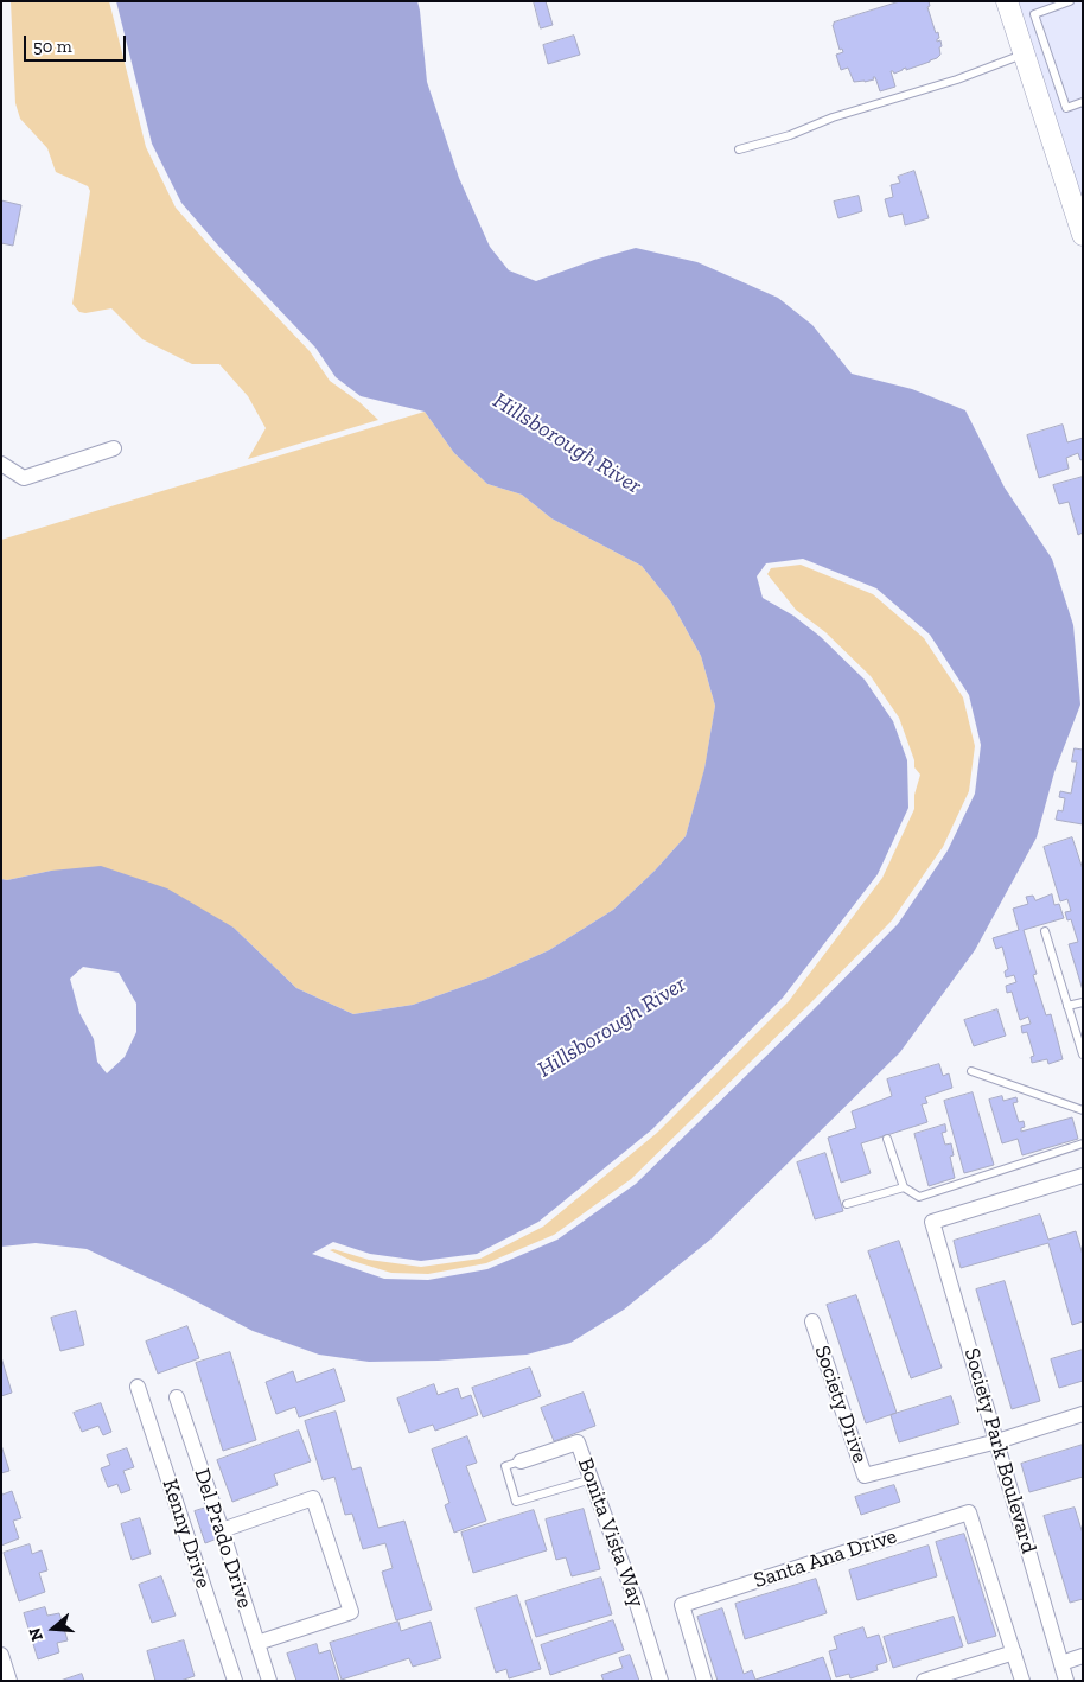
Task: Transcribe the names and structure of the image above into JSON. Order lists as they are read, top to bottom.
{
  "streets": {
    "street": [
      "Society Drive",
      "Society Park Boulevard",
      "Bonita Vista Way",
      "Kenny Drive",
      "Del Prado Drive",
      "Santa Ana Drive"
    ]
  },
  "crossings": [
    ["Society Drive", "Society Park Boulevard"]
  ],
  "water": ["Hillsborough River"],
  "scale_bar": "50 m",
  "north": "left"
}
